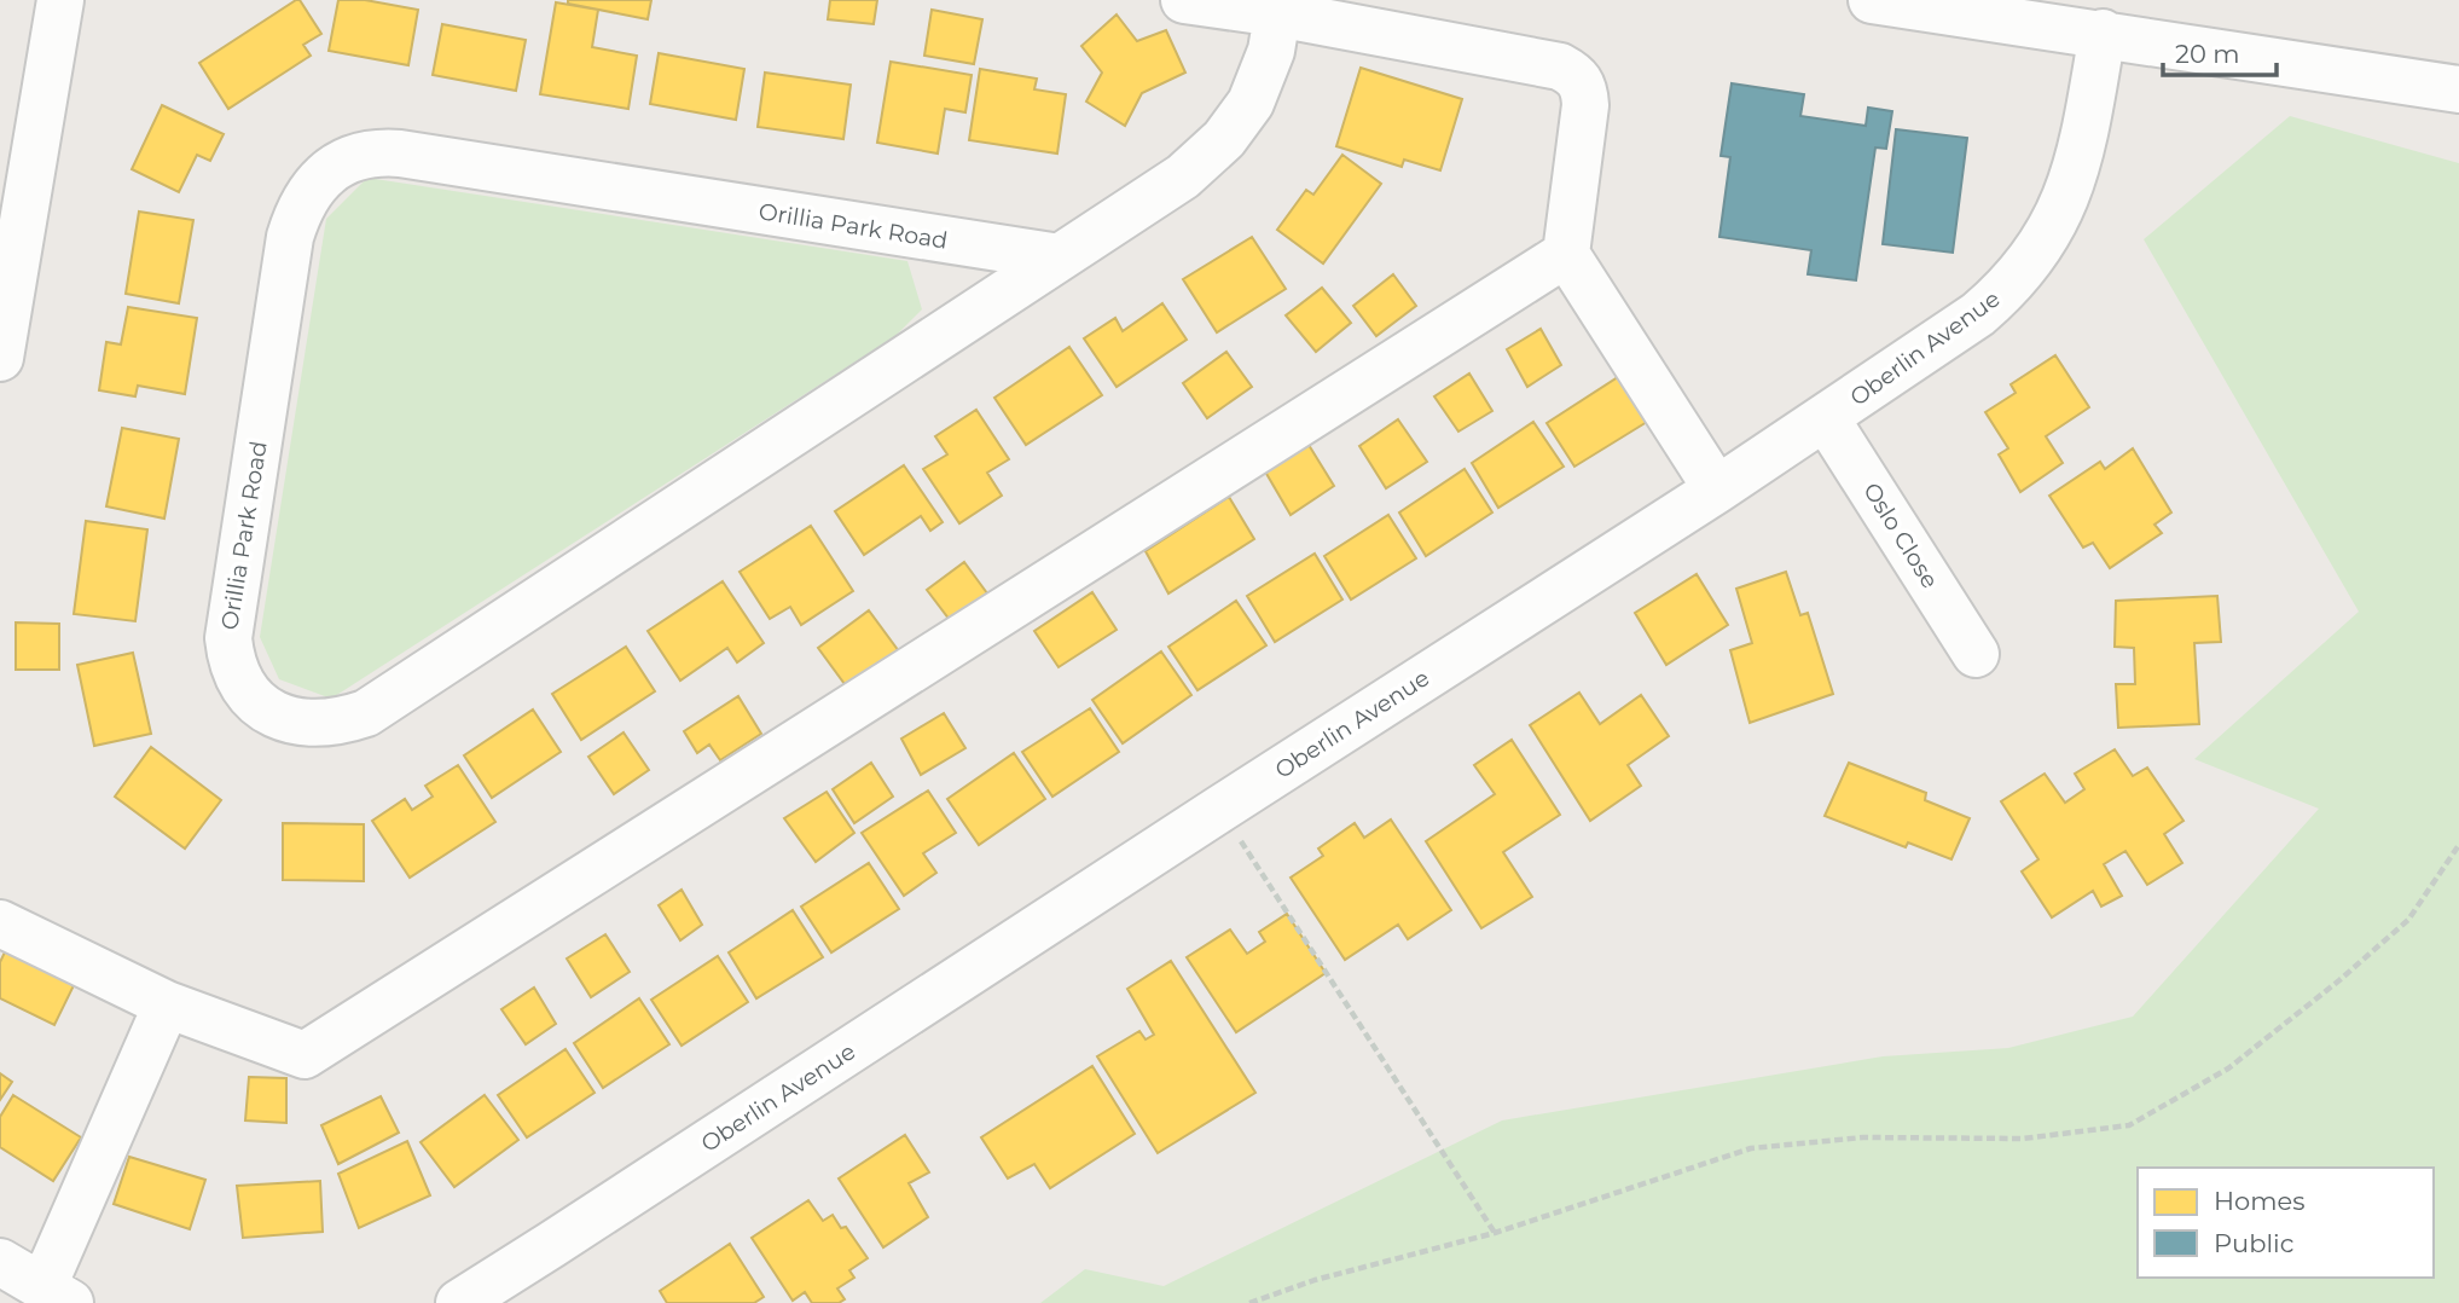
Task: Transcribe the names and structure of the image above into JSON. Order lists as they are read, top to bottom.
{
  "streets": {
    "street": ["Orillia Park Road", "Oberlin Avenue", "Oslo Close"]
  },
  "crossings": [
    ["Oberlin Avenue", "Oslo Close"]
  ],
  "legend": ["Homes", "Public"],
  "scale_bar": "20 m"
}
